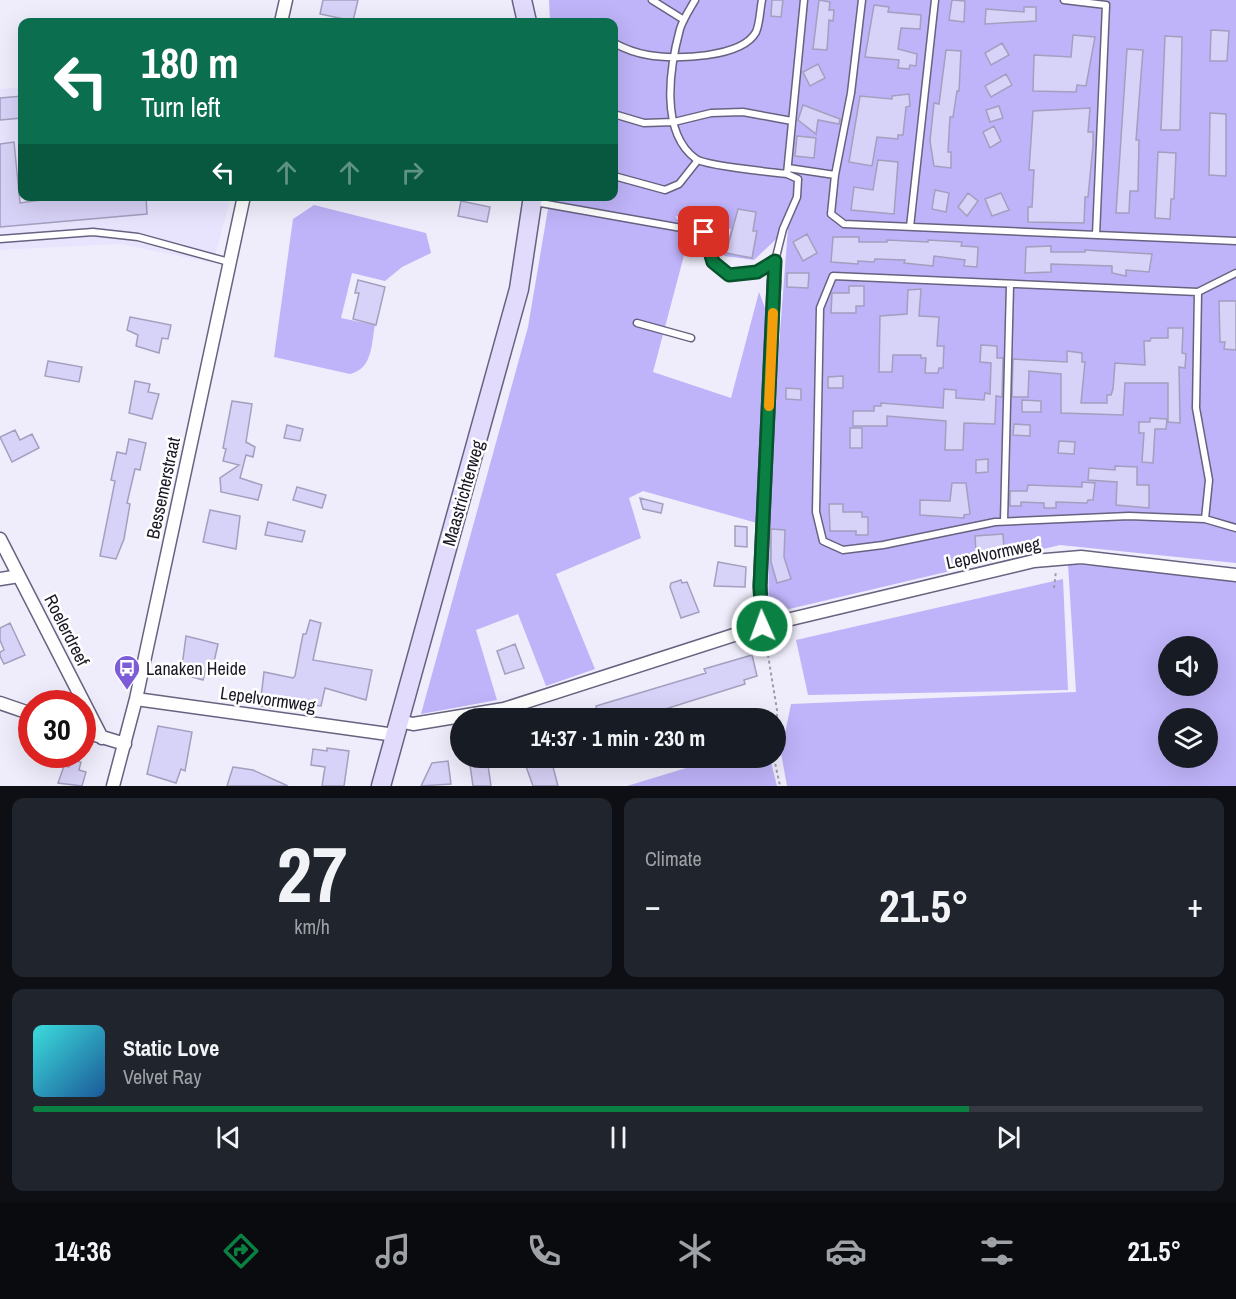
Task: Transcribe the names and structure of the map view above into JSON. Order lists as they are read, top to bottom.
{
  "streets": {
    "main road": ["Maastrichterweg"],
    "street": ["Bessemerstraat", "Lepelvormweg", "Roelerdreef"]
  },
  "crossings": [
    ["Bessemerstraat", "Lepelvormweg"],
    ["Maastrichterweg", "Lepelvormweg"]
  ],
  "places": {
    "bus stop": ["Lanaken Heide"]
  },
  "page": {
    "turn": ["180 m", "Turn left"],
    "limit": "30",
    "trip": "14:37 · 1 min · 230 m",
    "tile": [
      ["27", "km/h"],
      "Climate"
    ],
    "heat": ["−", "21.5°", "+"],
    "song": ["Static Love", "Velvet Ray"],
    "tabs": ["14:36", "21.5°"]
  }
}
